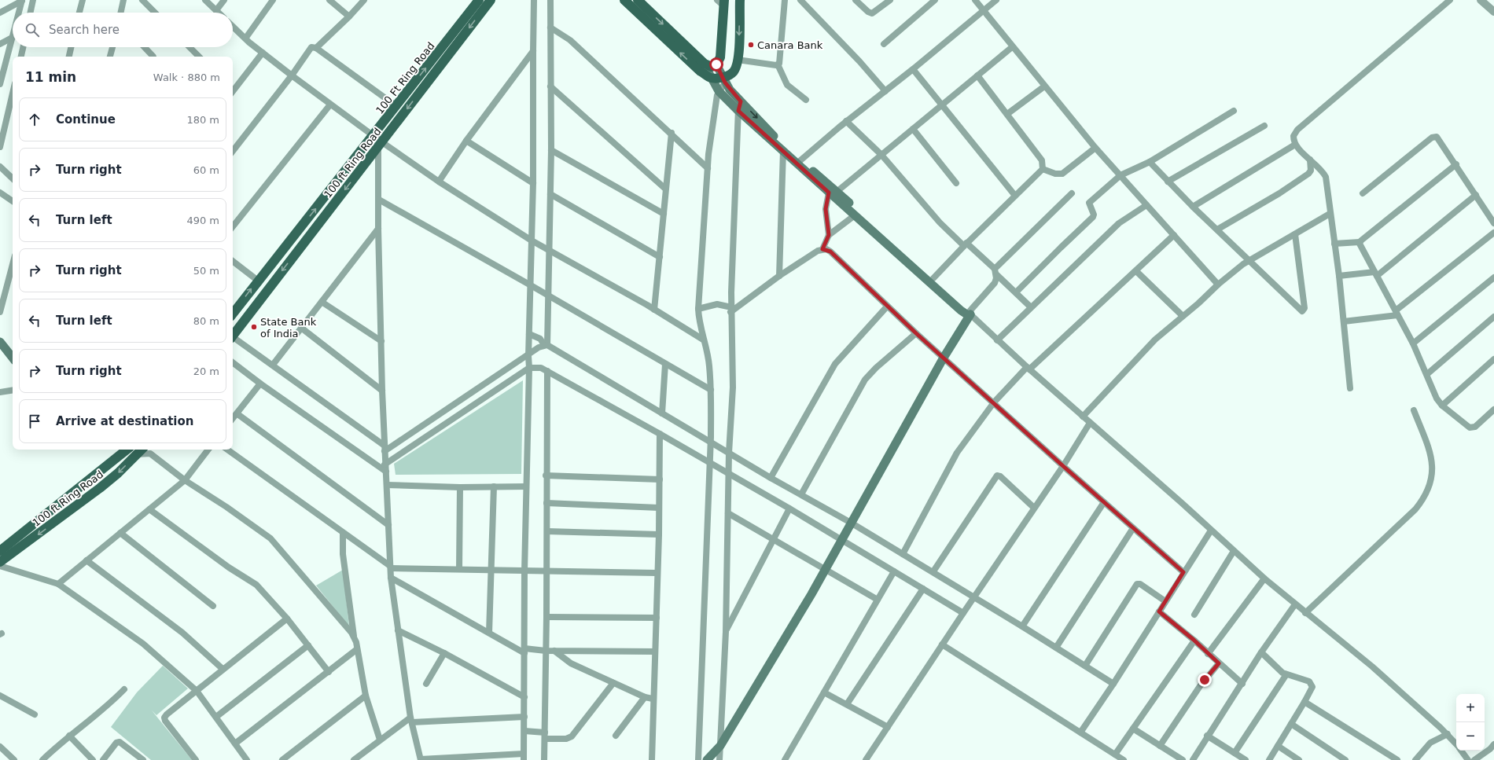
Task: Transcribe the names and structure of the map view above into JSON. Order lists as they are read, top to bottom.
{
  "streets": {
    "main road": ["100 Ft Ring Road", "100 ft Ring Road"]
  },
  "one_way": ["100 Ft Ring Road", "100 ft Ring Road"],
  "places": ["Canara Bank", "State Bank of India"],
  "page": {
    "search": "Search here",
    "heading": ["11 min", "Walk · 880 m"],
    "list": [
      ["Continue", "180 m"],
      ["Turn right", "60 m"],
      ["Turn left", "490 m"],
      ["Turn right", "50 m"],
      ["Turn left", "80 m"],
      ["Turn right", "20 m"],
      "Arrive at destination"
    ],
    "map_buttons": ["+", "−"]
  }
}
